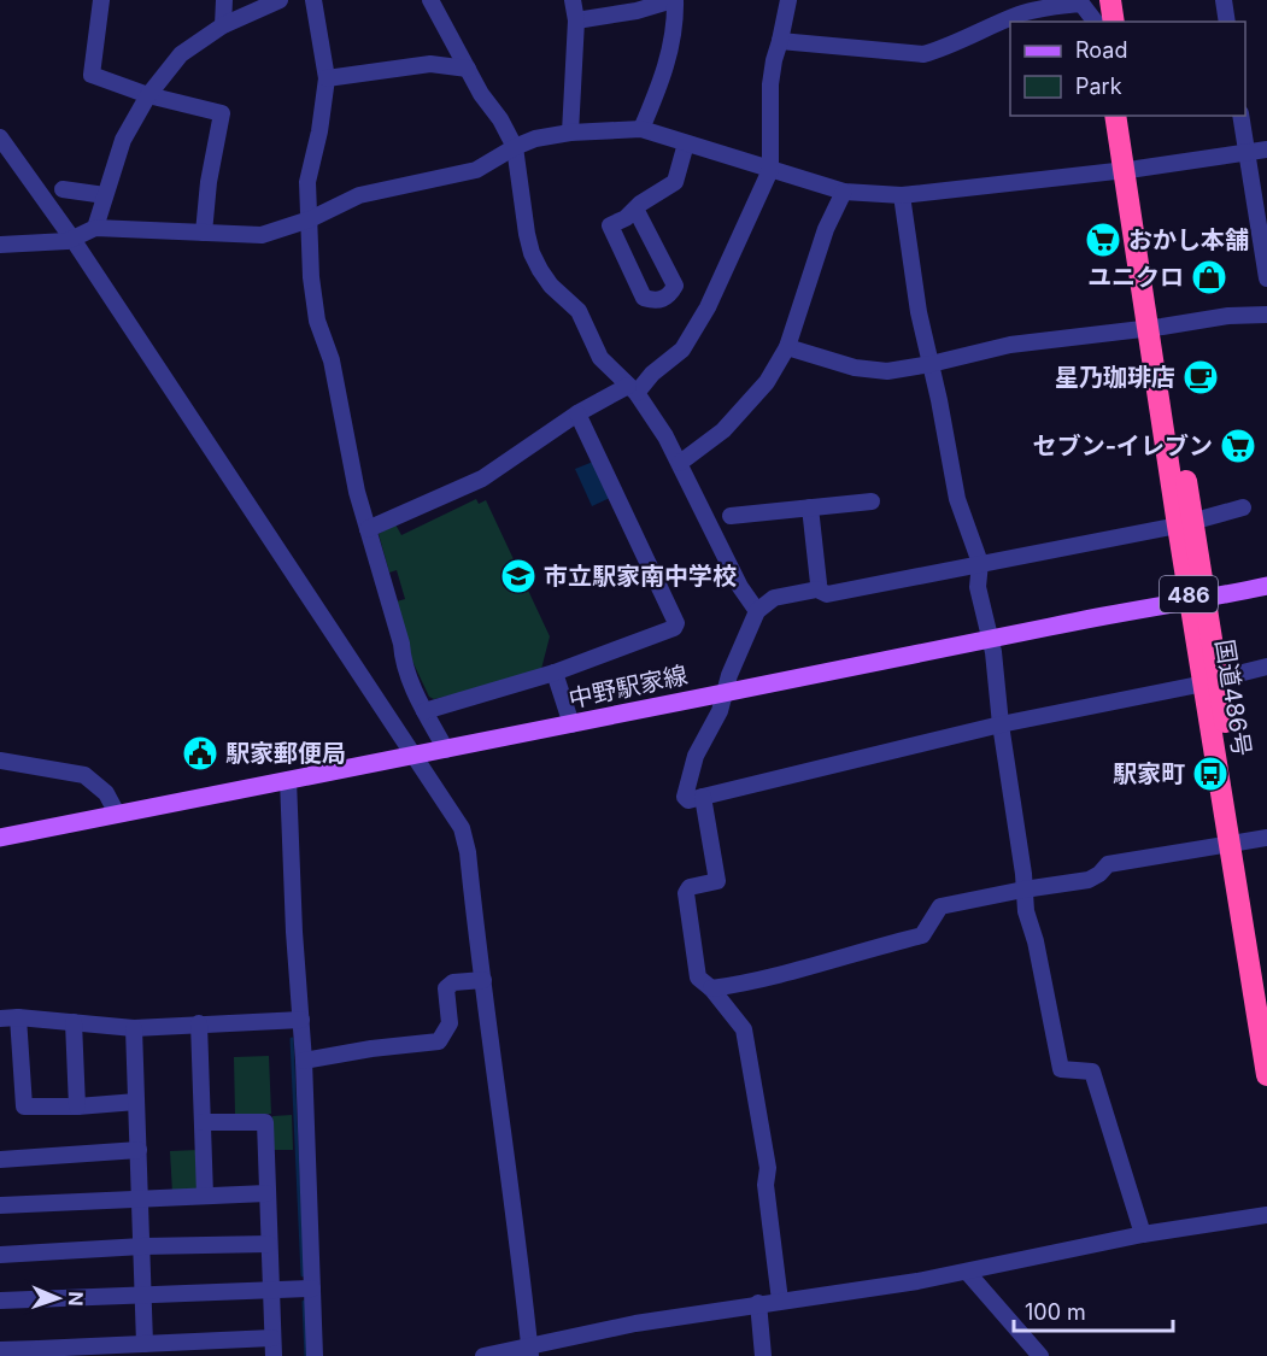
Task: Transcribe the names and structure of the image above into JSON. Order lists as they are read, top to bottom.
{
  "streets": {
    "highway": ["486", "国道486号"],
    "main road": ["中野駅家線"]
  },
  "crossings": [
    ["中野駅家線", "国道486号"]
  ],
  "places": {
    "supermarket": ["おかし本舗", "セブン-イレブン"],
    "shop": ["ユニクロ"],
    "cafe": ["星乃珈琲店"],
    "school or university": ["市立駅家南中学校"],
    "public building": ["駅家郵便局"],
    "bus stop": ["駅家町"]
  },
  "legend": ["Road", "Park"],
  "scale_bar": "100 m",
  "north": "right"
}
